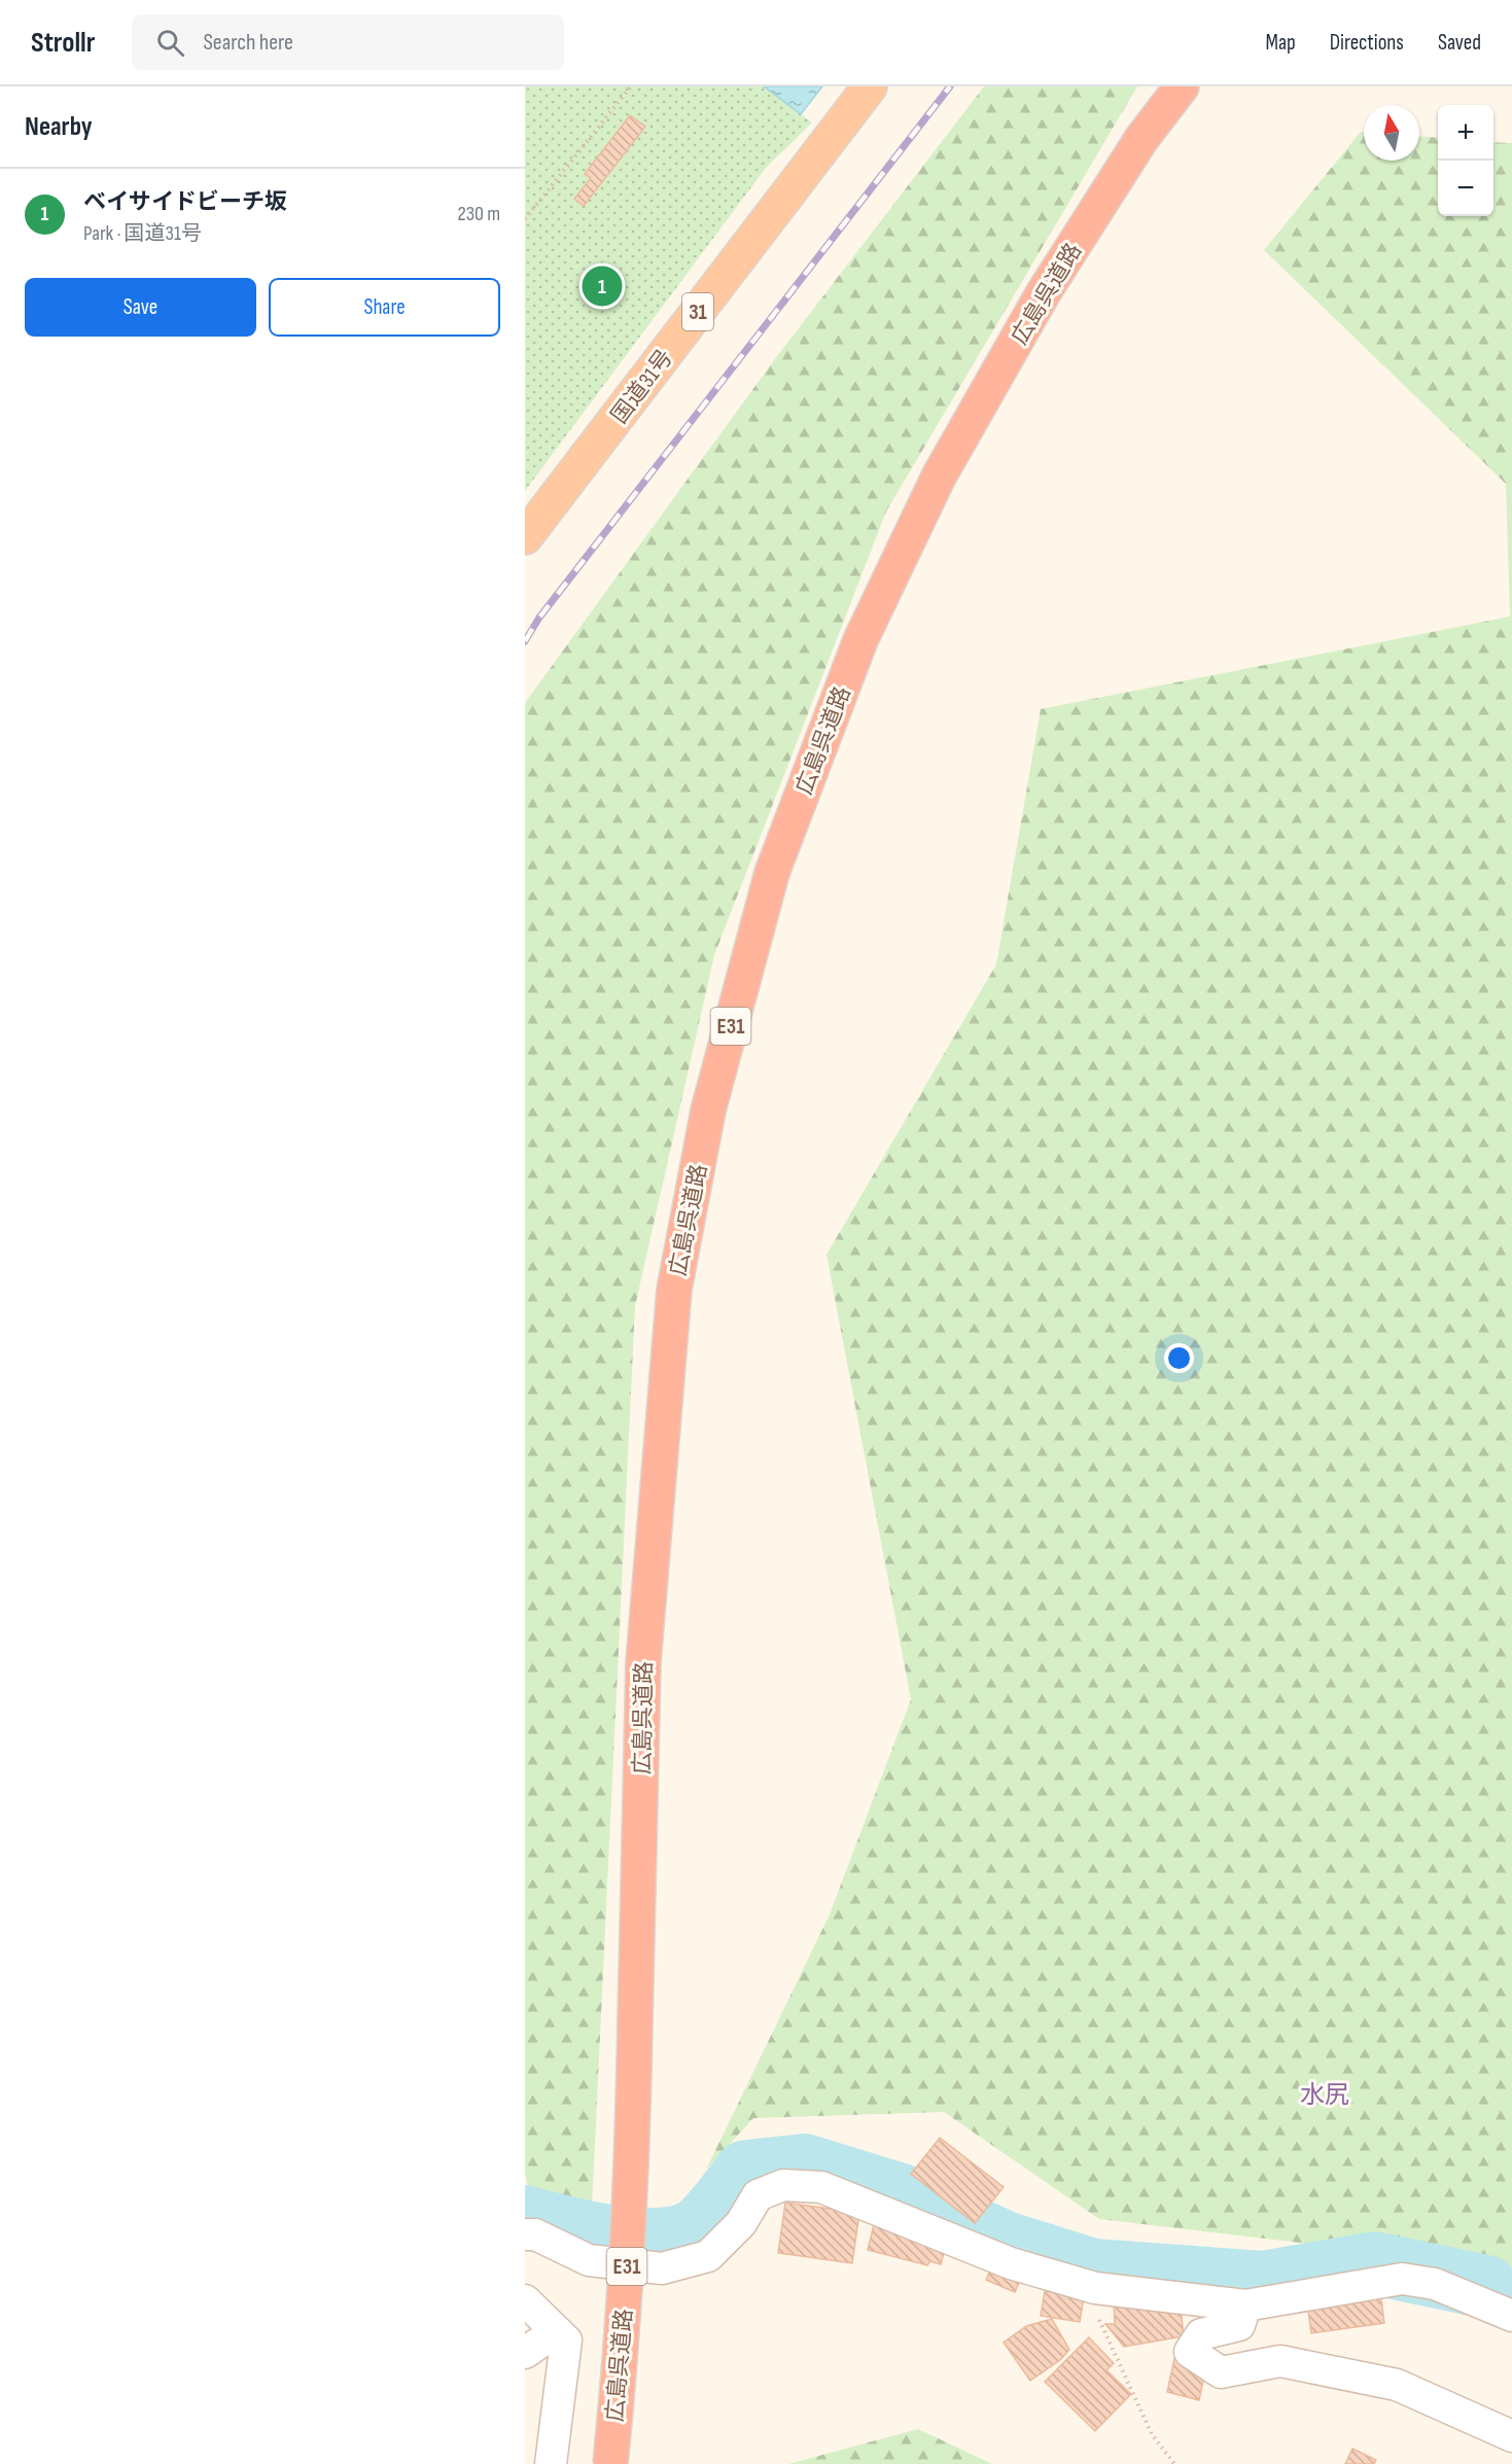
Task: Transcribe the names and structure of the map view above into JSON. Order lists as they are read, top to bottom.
{
  "streets": {
    "highway": [
      "広島呉道路",
      "31",
      "国道31号",
      "E31"
    ]
  },
  "districts": ["水尻"],
  "north": "top",
  "page": {
    "header": "Strollr",
    "search": "Search here",
    "nav": ["Map", "Directions", "Saved"],
    "heading": "Nearby",
    "map_buttons": ["+", "−"],
    "list": [
      {
        "mark": "1",
        "name": "ベイサイドビーチ坂",
        "note": "Park · 国道31号",
        "value": "230 m"
      }
    ],
    "buttons": ["Save", "Share"],
    "pins": "1"
  }
}
